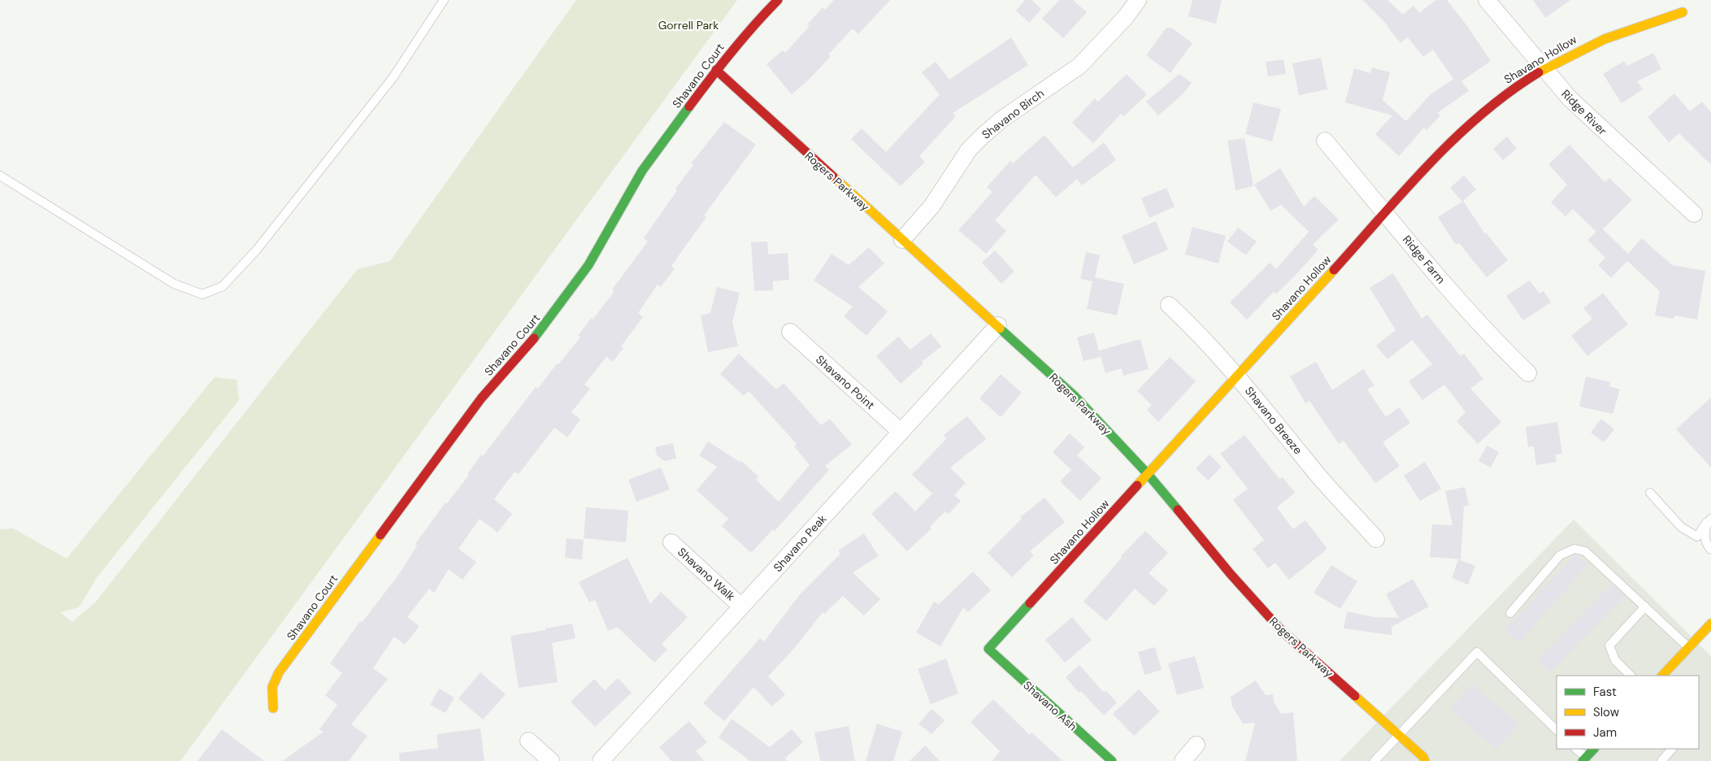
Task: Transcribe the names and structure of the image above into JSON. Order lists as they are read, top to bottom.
{
  "streets": {
    "street": [
      "Shavano Hollow",
      "Shavano Court",
      "Ridge River",
      "Shavano Birch",
      "Rogers Parkway",
      "Ridge Farm",
      "Shavano Point",
      "Shavano Breeze",
      "Shavano Peak",
      "Shavano Walk",
      "Shavano Ash"
    ]
  },
  "crossings": [
    ["Shavano Hollow", "Ridge River"],
    ["Shavano Hollow", "Rogers Parkway"],
    ["Shavano Hollow", "Ridge Farm"],
    ["Shavano Hollow", "Shavano Breeze"],
    ["Shavano Hollow", "Shavano Ash"],
    ["Shavano Court", "Rogers Parkway"],
    ["Shavano Birch", "Rogers Parkway"],
    ["Rogers Parkway", "Shavano Peak"],
    ["Shavano Point", "Shavano Peak"],
    ["Shavano Peak", "Shavano Walk"]
  ],
  "parks": ["Gorrell Park"],
  "legend": ["Fast", "Slow", "Jam"]
}
